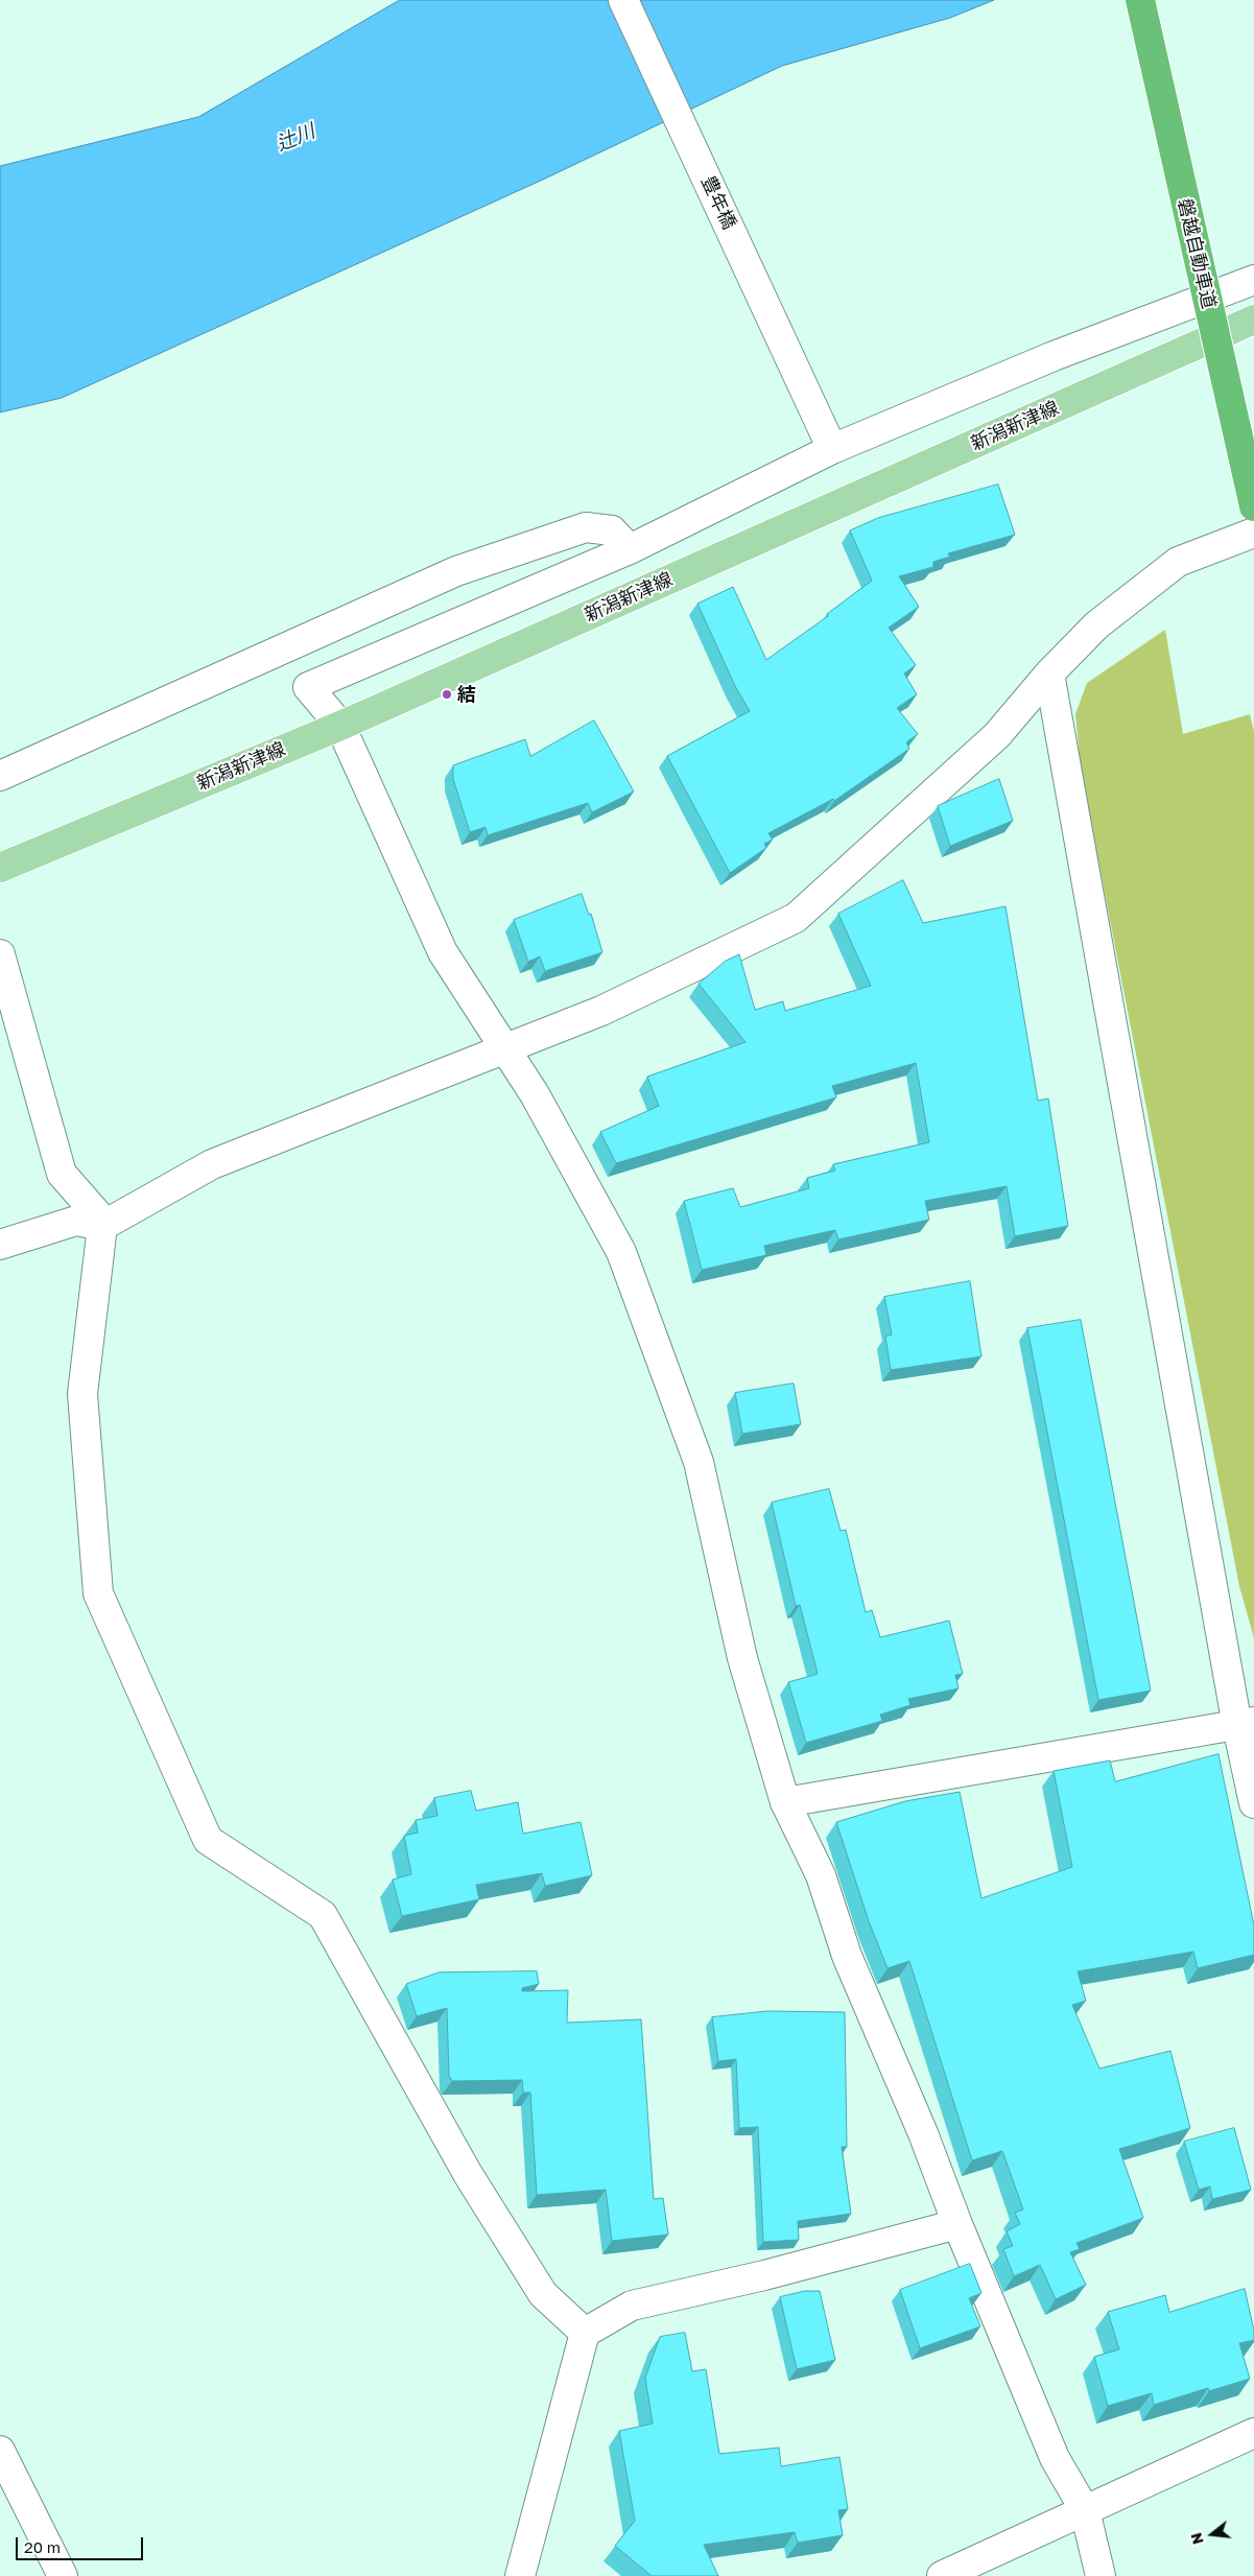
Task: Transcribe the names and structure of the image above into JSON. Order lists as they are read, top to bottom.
{
  "streets": {
    "highway": ["磐越自動車道"],
    "main road": ["新潟新津線"],
    "street": ["豊年橋"]
  },
  "water": ["辻川"],
  "places": ["結"],
  "scale_bar": "20 m",
  "north": "left"
}
